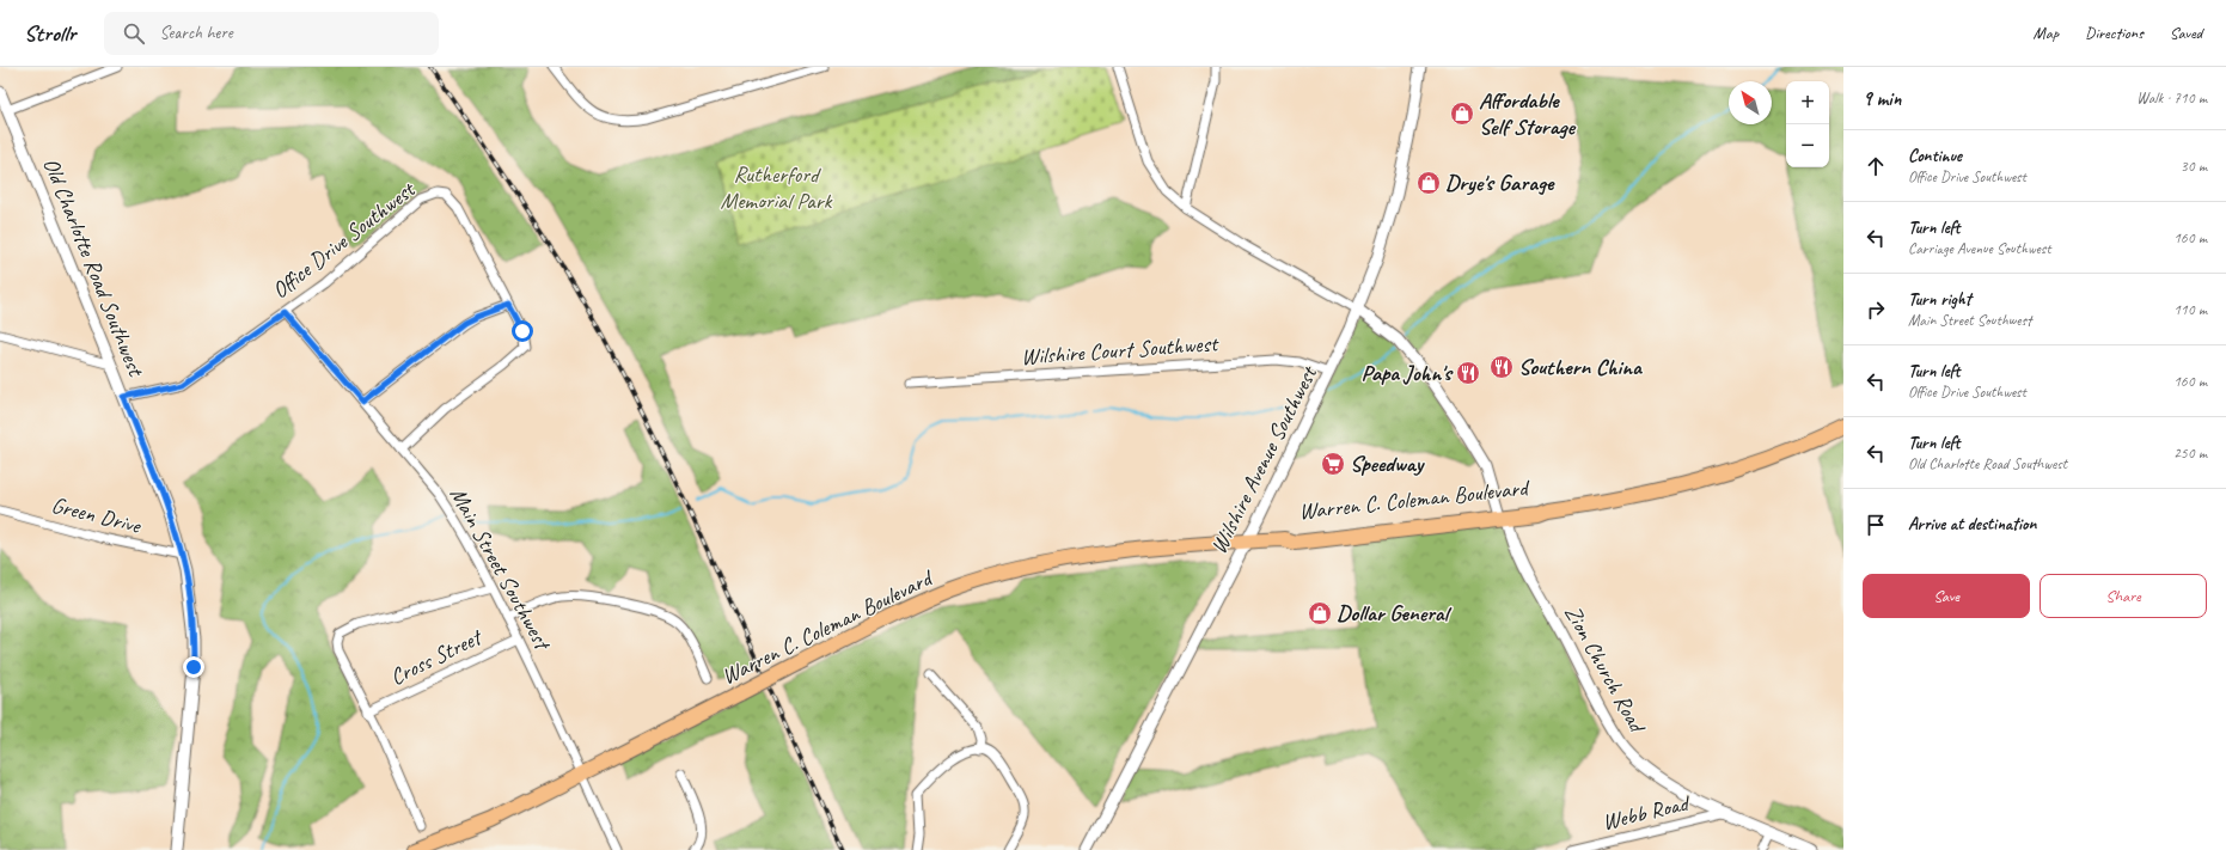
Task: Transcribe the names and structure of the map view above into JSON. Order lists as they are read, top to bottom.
{
  "streets": {
    "highway": ["Warren C. Coleman Boulevard"],
    "street": [
      "Office Drive Southwest",
      "Old Charlotte Road Southwest",
      "Wilshire Court Southwest",
      "Wilshire Avenue Southwest",
      "Green Drive",
      "Main Street Southwest",
      "Cross Street",
      "Zion Church Road",
      "Webb Road"
    ]
  },
  "crossings": [
    ["Office Drive Southwest", "Old Charlotte Road Southwest"],
    ["Office Drive Southwest", "Main Street Southwest"],
    ["Old Charlotte Road Southwest", "Green Drive"],
    ["Wilshire Court Southwest", "Wilshire Avenue Southwest"],
    ["Wilshire Avenue Southwest", "Warren C. Coleman Boulevard"],
    ["Wilshire Avenue Southwest", "Zion Church Road"],
    ["Warren C. Coleman Boulevard", "Main Street Southwest"],
    ["Warren C. Coleman Boulevard", "Zion Church Road"],
    ["Main Street Southwest", "Cross Street"],
    ["Zion Church Road", "Webb Road"]
  ],
  "parks": ["Rutherford Memorial Park"],
  "places": {
    "shop": ["Affordable Self Storage", "Drye's Garage", "Dollar General"],
    "restaurant": ["Southern China", "Papa John's"],
    "supermarket": ["Speedway"]
  },
  "north": "top left",
  "page": {
    "header": "Strollr",
    "search": "Search here",
    "nav": ["Map", "Directions", "Saved"],
    "heading": ["9 min", "Walk · 710 m"],
    "map_buttons": ["+", "−"],
    "list": [
      ["Continue", "Office Drive Southwest", "30 m"],
      ["Turn left", "Carriage Avenue Southwest", "160 m"],
      ["Turn right", "Main Street Southwest", "110 m"],
      ["Turn left", "Office Drive Southwest", "160 m"],
      ["Turn left", "Old Charlotte Road Southwest", "250 m"],
      "Arrive at destination"
    ],
    "buttons": ["Save", "Share"]
  }
}
